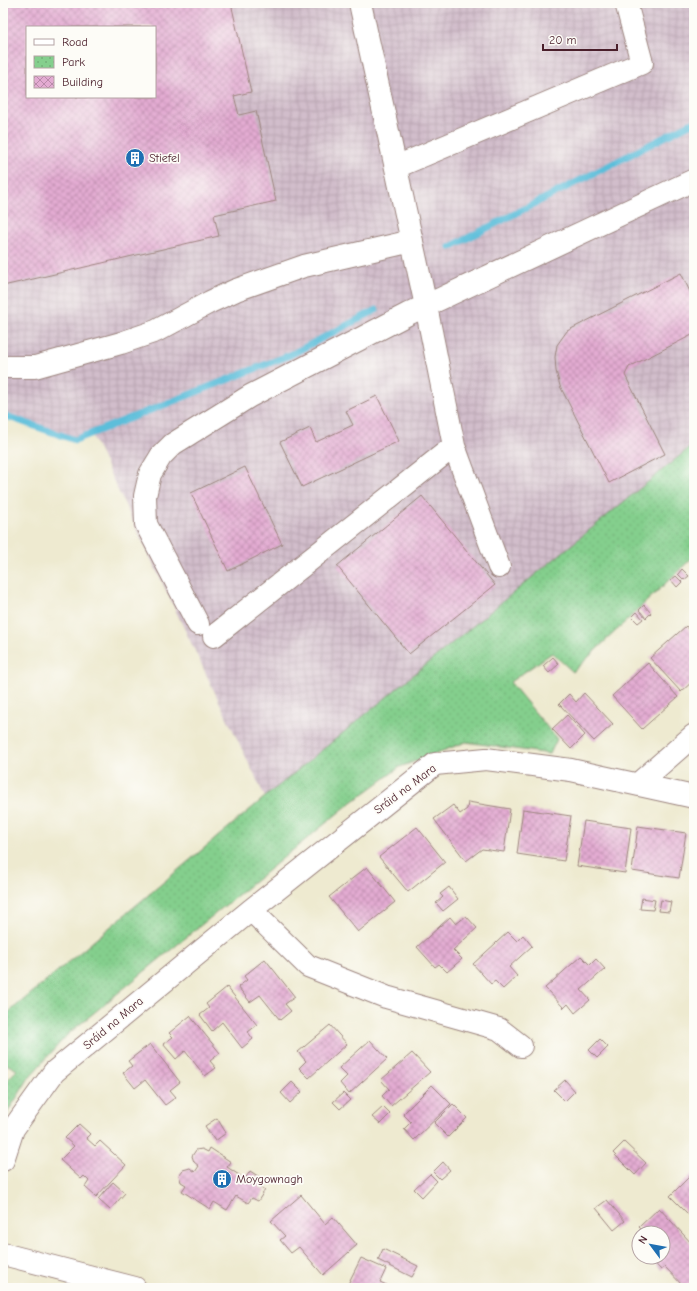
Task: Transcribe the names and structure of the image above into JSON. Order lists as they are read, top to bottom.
{
  "streets": {
    "street": ["Sráid na Mara"]
  },
  "places": {
    "building": ["Stiefel", "Moygownagh"]
  },
  "legend": ["Road", "Park", "Building"],
  "scale_bar": "20 m",
  "north": "top left"
}
